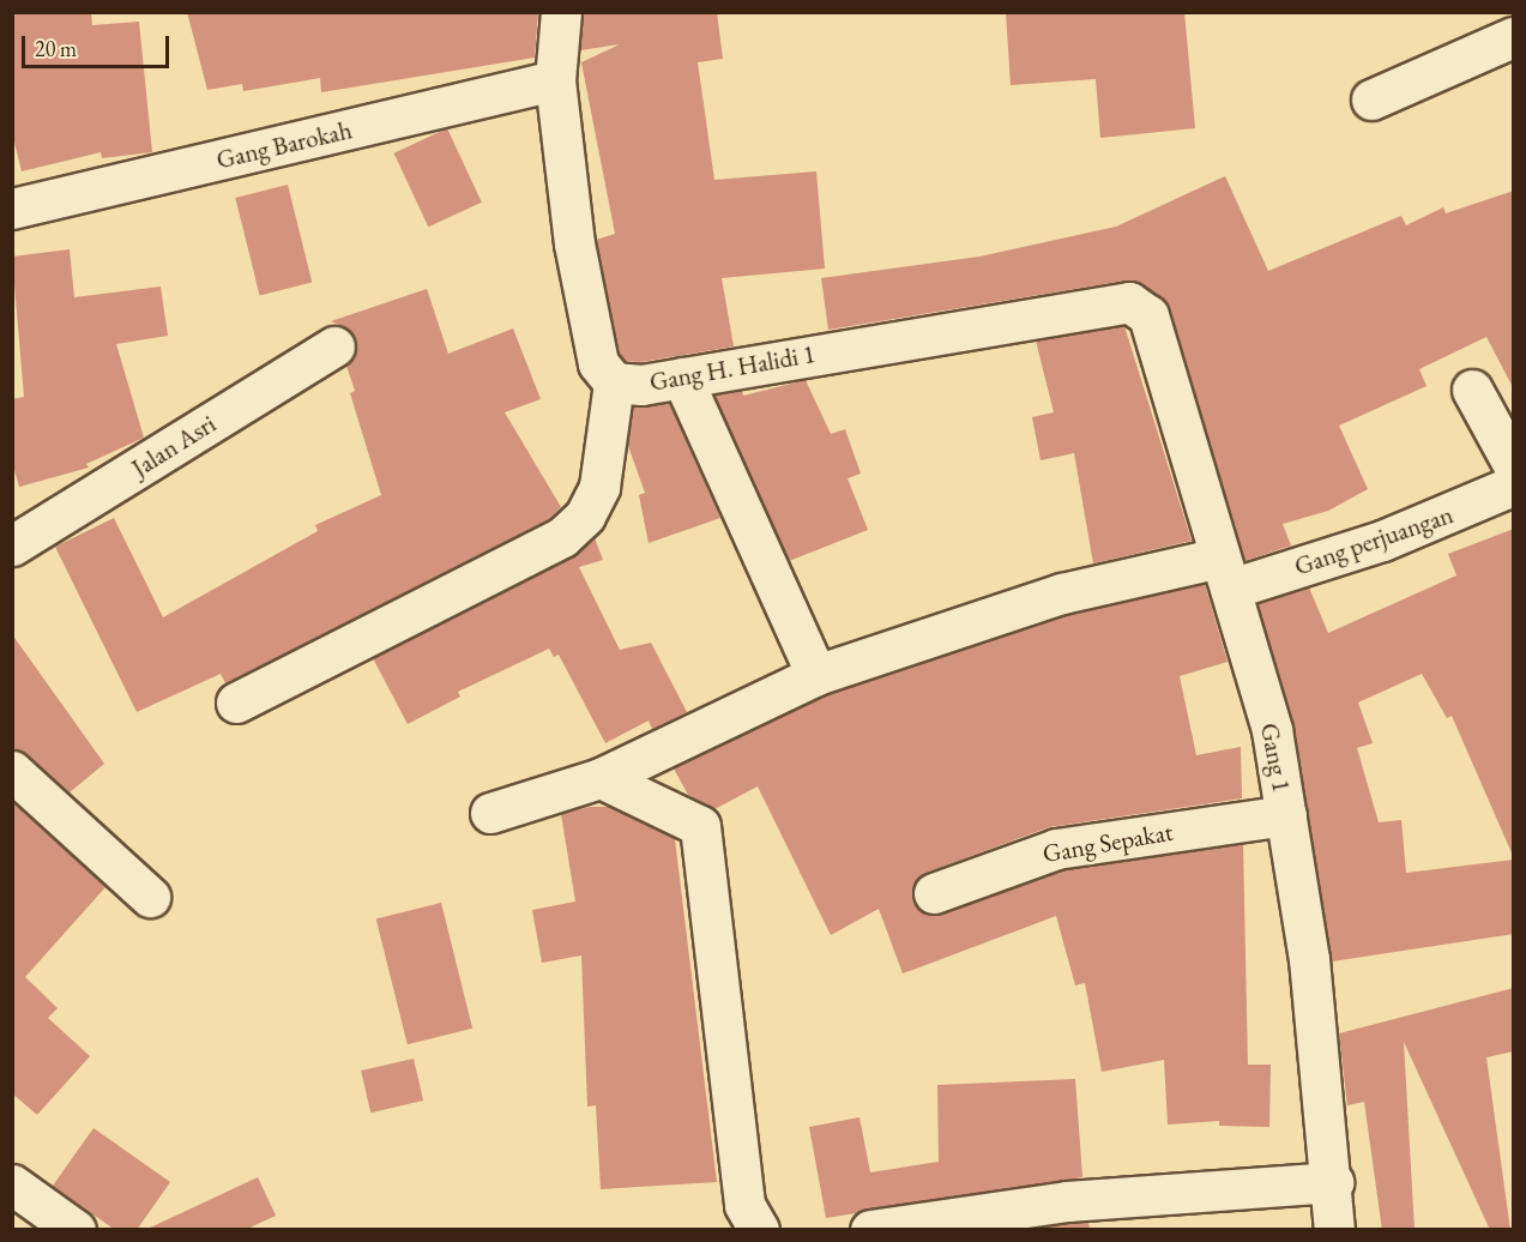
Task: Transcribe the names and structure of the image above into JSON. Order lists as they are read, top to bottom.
{
  "streets": {
    "street": [
      "Gang Barokah",
      "Gang H. Halidi 1",
      "Jalan Asri",
      "Gang perjuangan",
      "Gang 1",
      "Gang Sepakat"
    ]
  },
  "crossings": [
    ["Gang Barokah", "Gang H. Halidi 1"],
    ["Gang H. Halidi 1", "Gang 1"],
    ["Gang perjuangan", "Gang 1"],
    ["Gang 1", "Gang Sepakat"]
  ],
  "scale_bar": "20 m"
}
